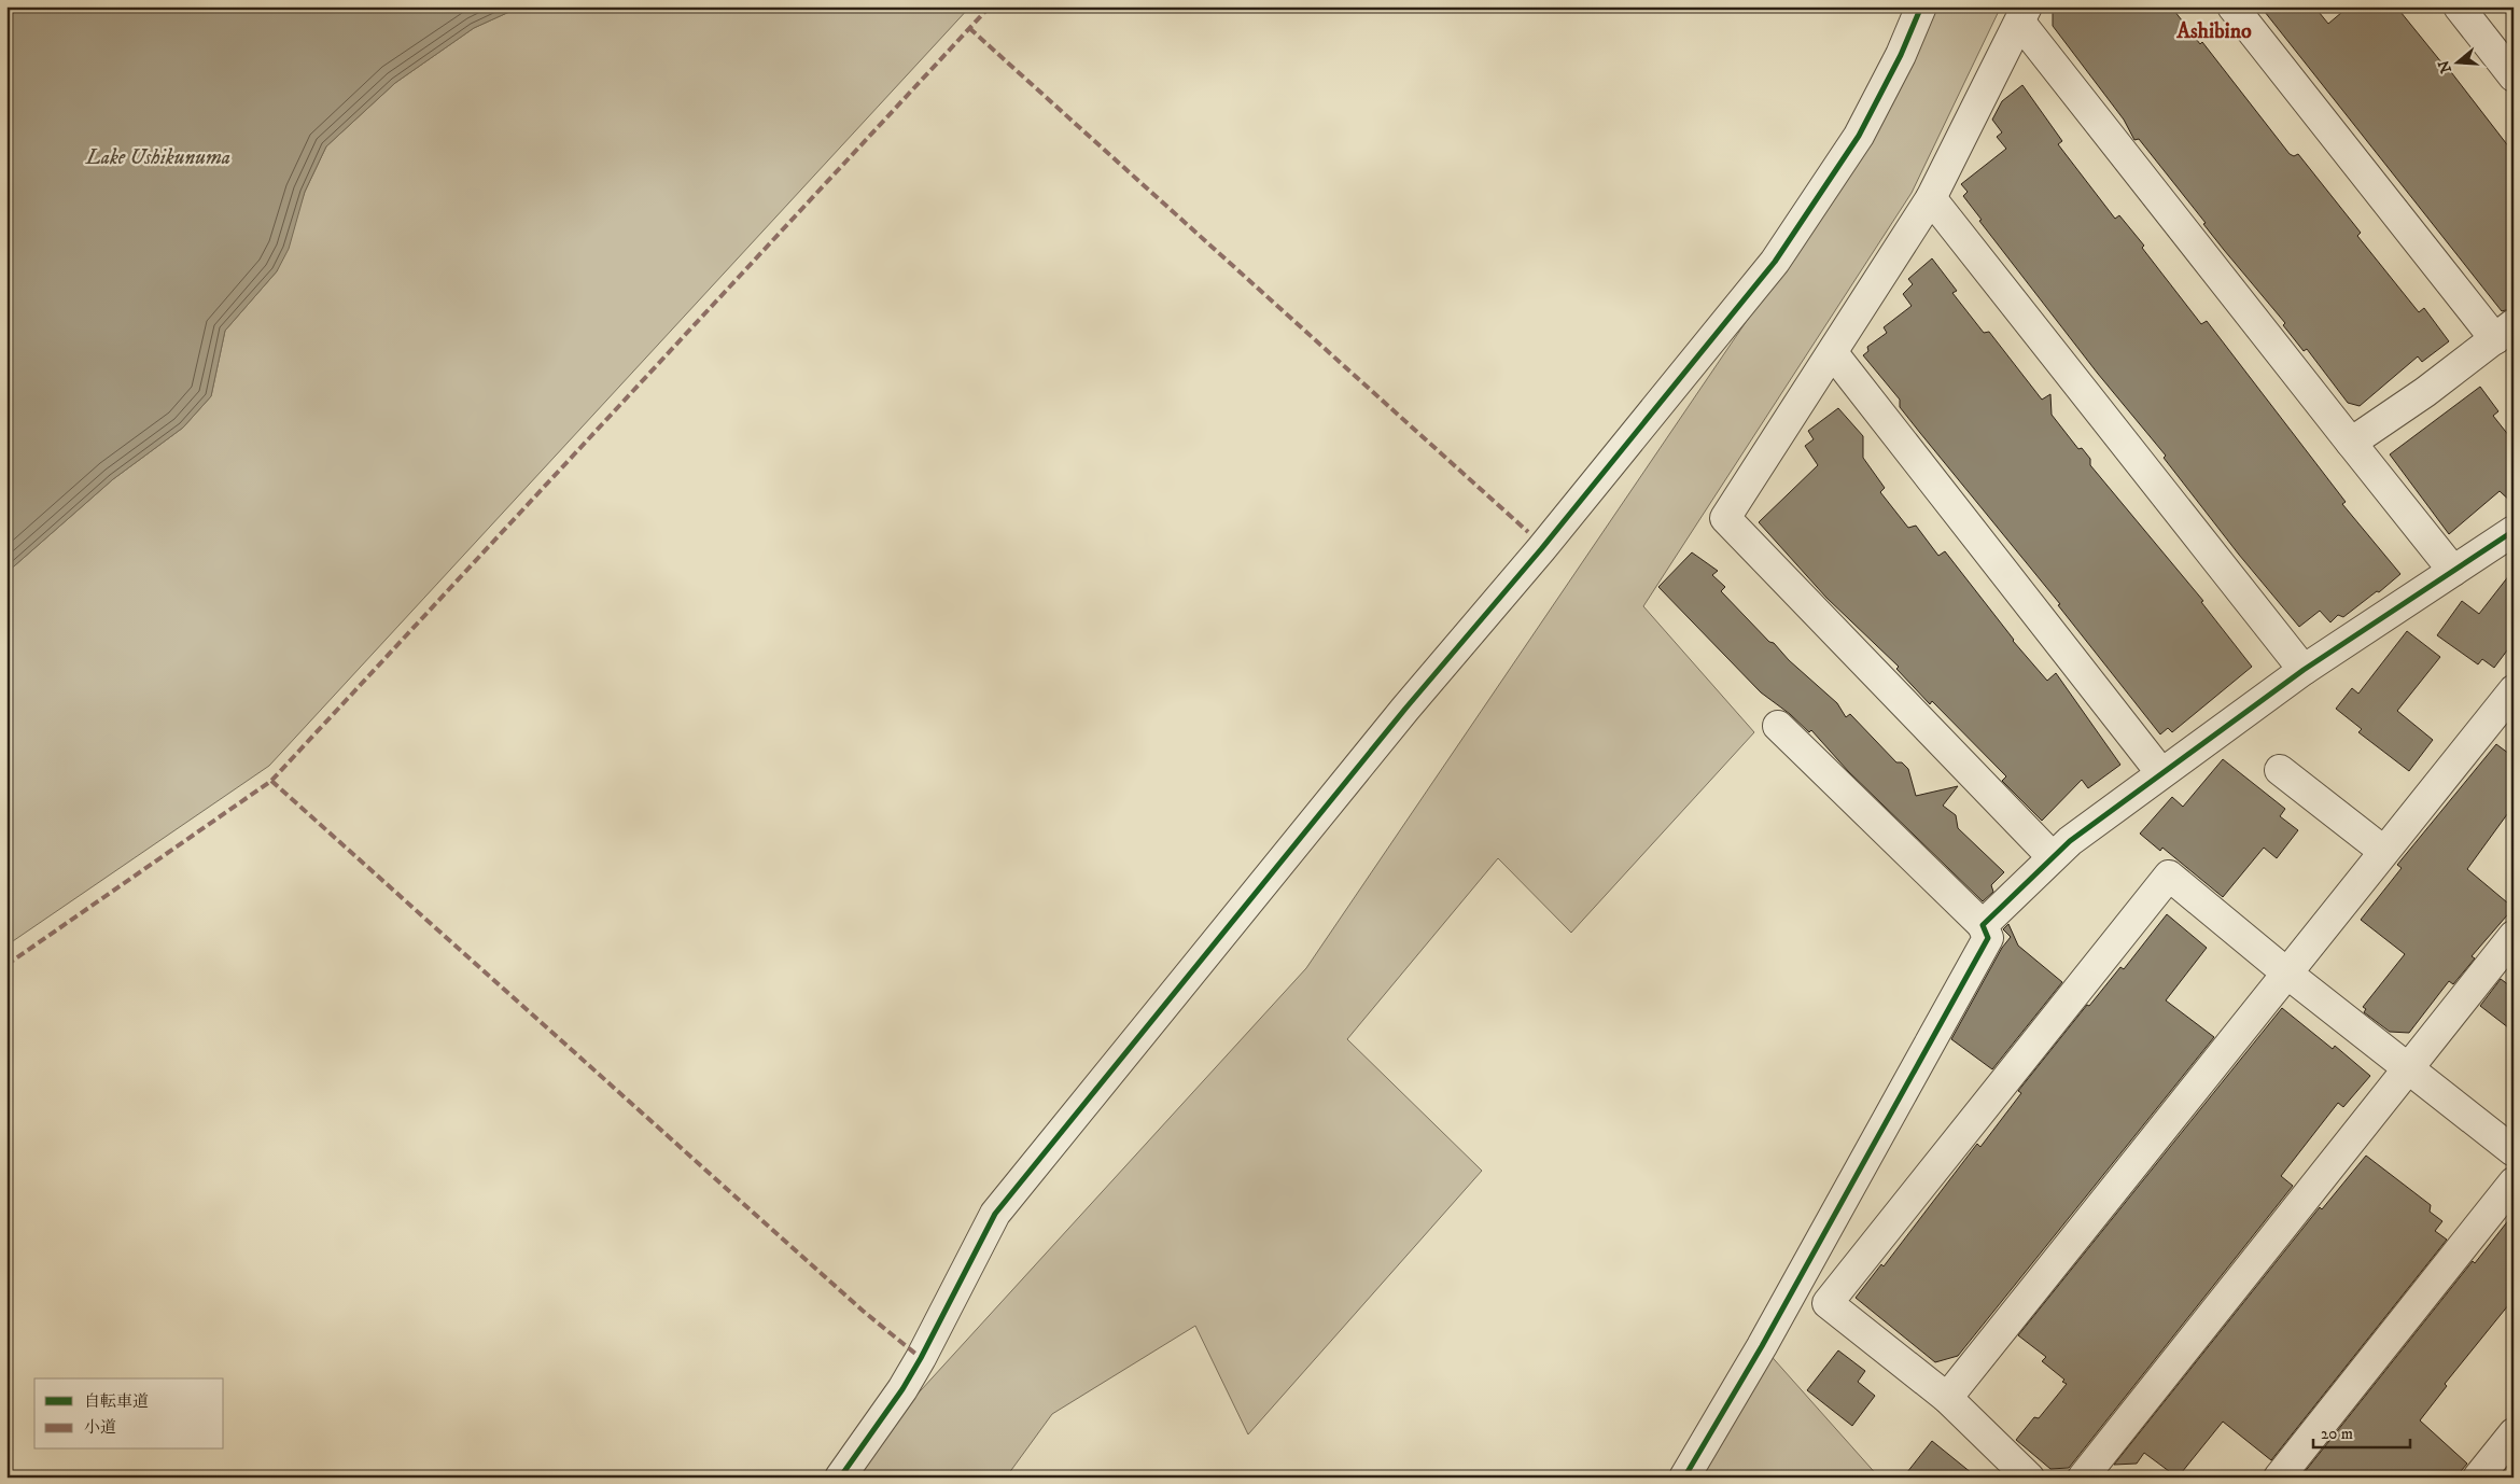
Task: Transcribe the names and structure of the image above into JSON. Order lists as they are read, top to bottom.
{
  "districts": ["Ashibino"],
  "water": ["Lake Ushikunuma"],
  "legend": ["自転車道", "小道"],
  "scale_bar": "20 m",
  "north": "left"
}
